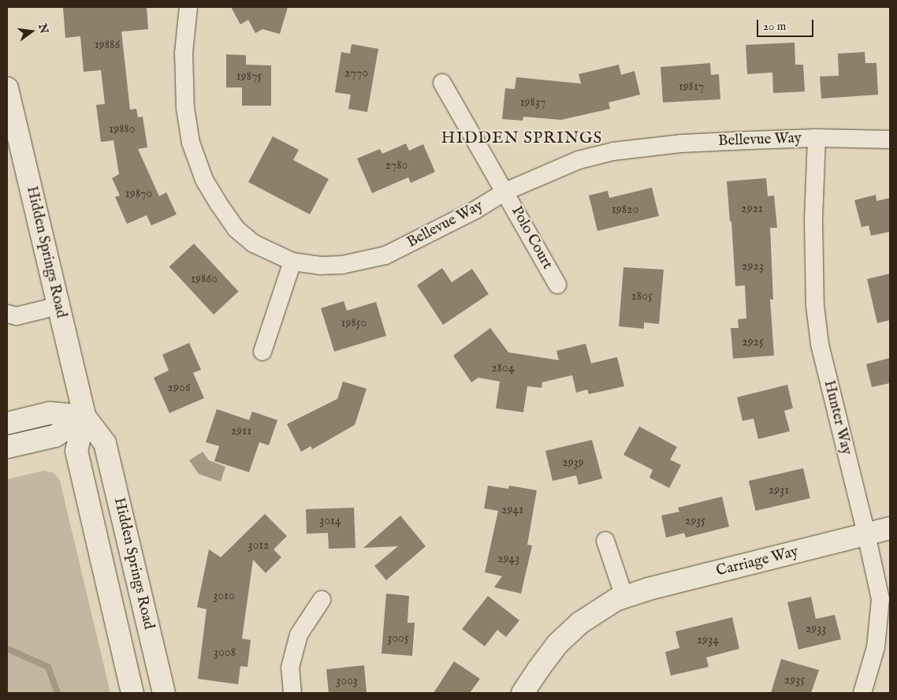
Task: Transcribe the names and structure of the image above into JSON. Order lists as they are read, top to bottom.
{
  "streets": {
    "main road": ["Hidden Springs Road", "Carriage Way"],
    "street": ["Bellevue Way", "Polo Court", "Hunter Way"]
  },
  "crossings": [
    ["Bellevue Way", "Polo Court"],
    ["Bellevue Way", "Hunter Way"],
    ["Hunter Way", "Carriage Way"]
  ],
  "districts": ["HIDDEN SPRINGS"],
  "house_numbers": [
    "19886",
    "2770",
    "19875",
    "19817",
    "19837",
    "19880",
    "2780",
    "19870",
    "2921",
    "19820",
    "2923",
    "19860",
    "2805",
    "19850",
    "2925",
    "2804",
    "2906",
    "2911",
    "2939",
    "2931",
    "2941",
    "3014",
    "2935",
    "3012",
    "2943",
    "3010",
    "2933",
    "3005",
    "2934",
    "3008",
    "2935",
    "3003"
  ],
  "scale_bar": "20 m",
  "north": "right"
}
